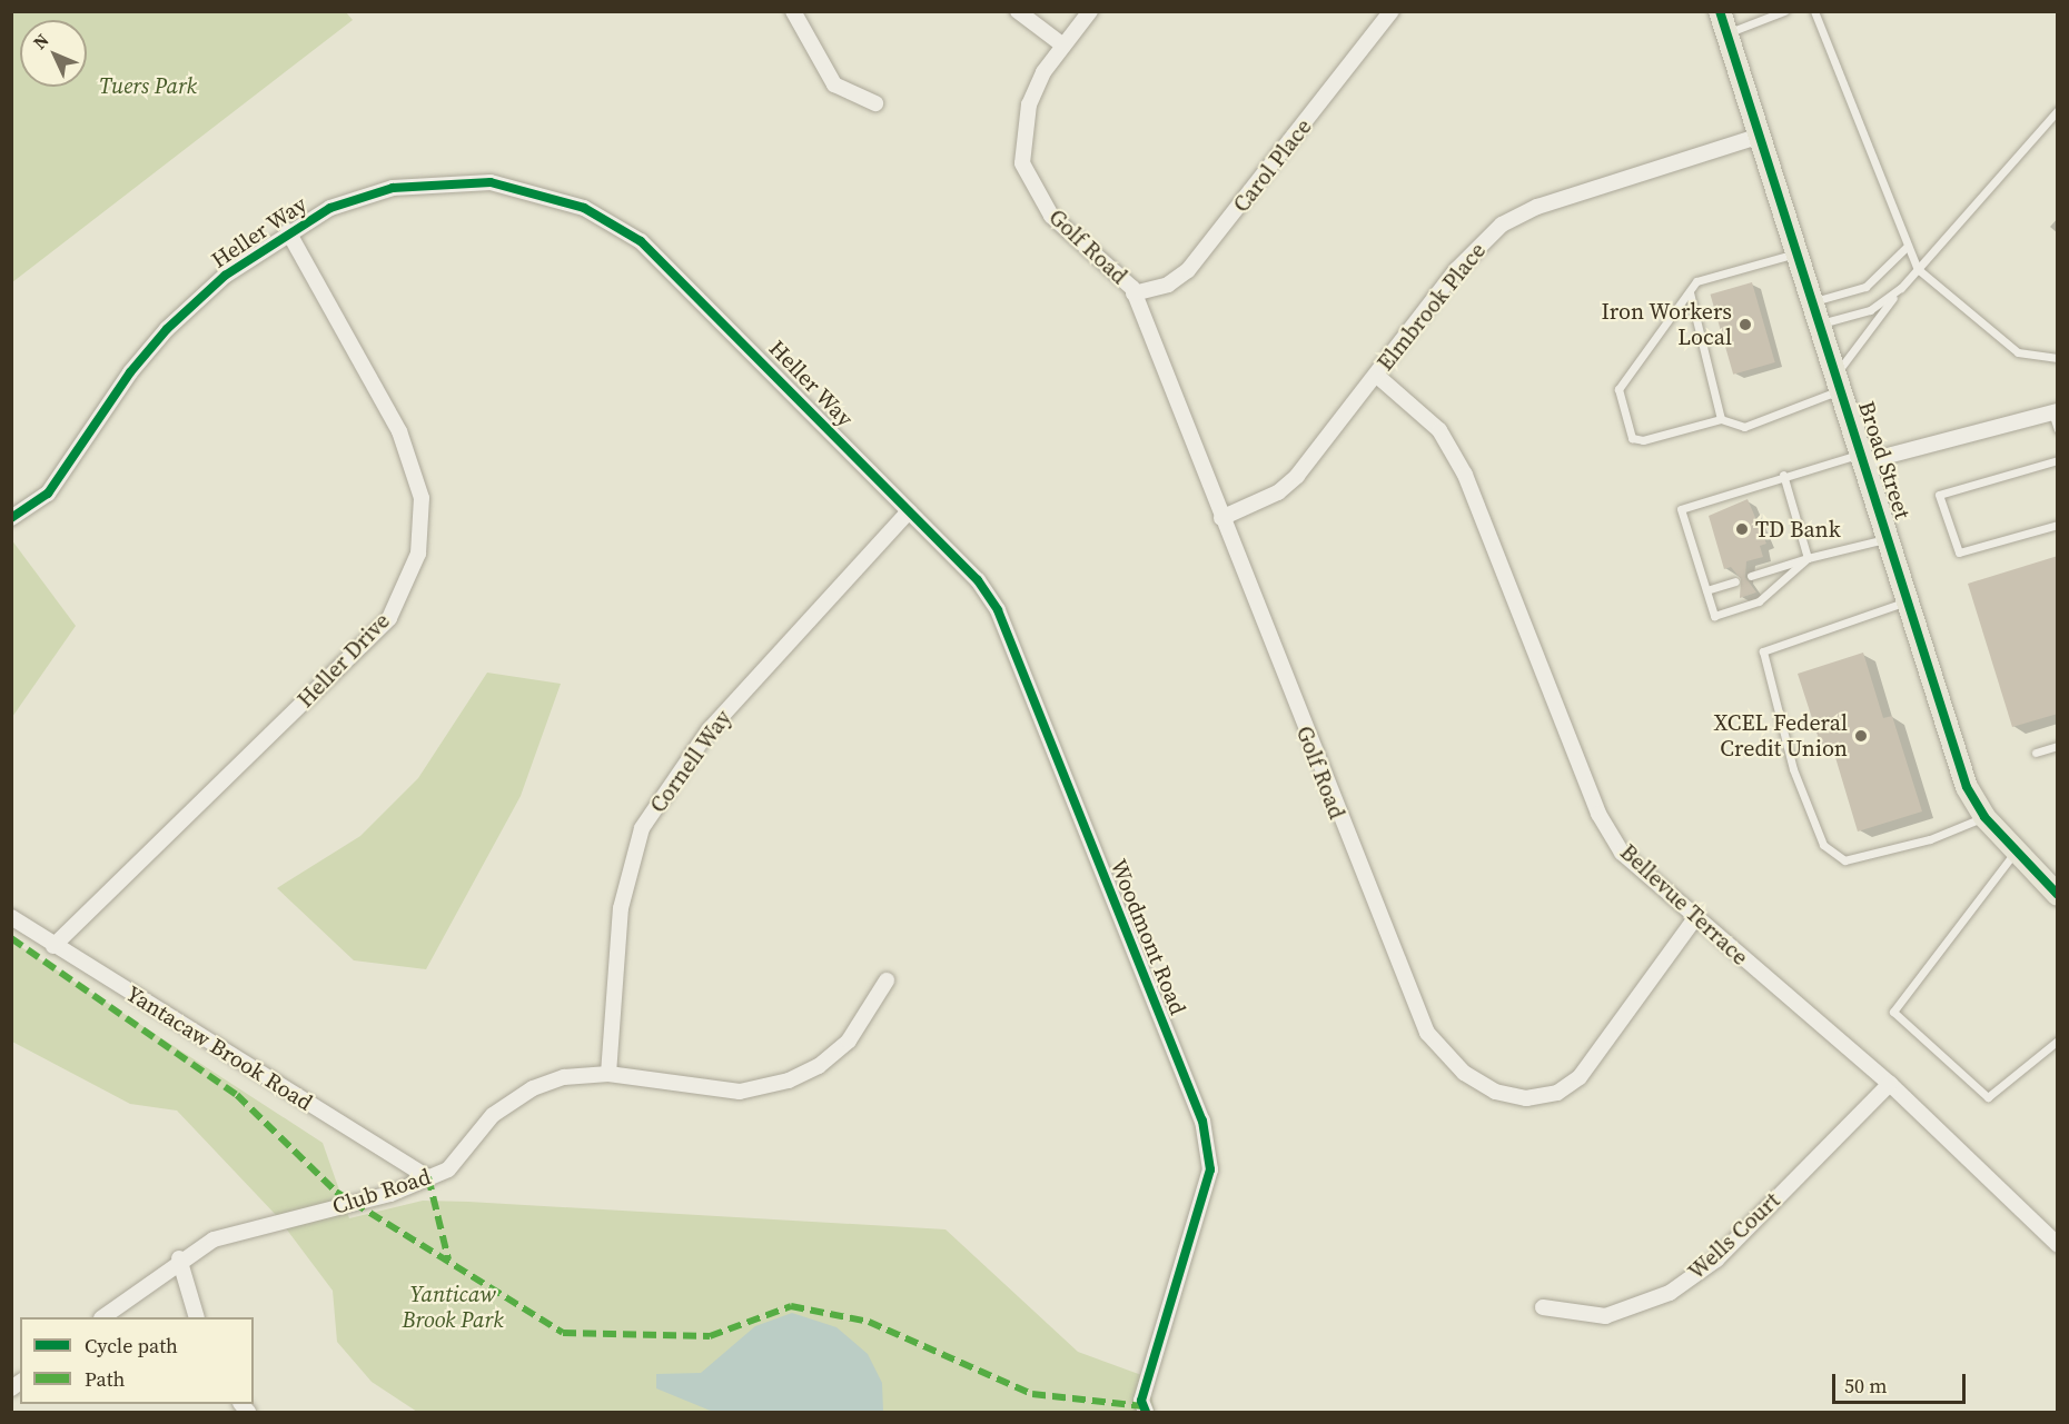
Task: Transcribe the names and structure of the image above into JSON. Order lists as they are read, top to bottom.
{
  "streets": {
    "main road": ["Broad Street"],
    "street": [
      "Carol Place",
      "Heller Way",
      "Golf Road",
      "Elmbrook Place",
      "Heller Drive",
      "Cornell Way",
      "Bellevue Terrace",
      "Woodmont Road",
      "Yantacaw Brook Road",
      "Club Road",
      "Wells Court"
    ]
  },
  "crossings": [
    ["Carol Place", "Golf Road"],
    ["Heller Way", "Heller Drive"],
    ["Heller Way", "Cornell Way"],
    ["Heller Way", "Woodmont Road"],
    ["Golf Road", "Elmbrook Place"],
    ["Golf Road", "Bellevue Terrace"],
    ["Elmbrook Place", "Broad Street"],
    ["Elmbrook Place", "Bellevue Terrace"],
    ["Heller Drive", "Yantacaw Brook Road"],
    ["Cornell Way", "Woodmont Road"],
    ["Cornell Way", "Club Road"],
    ["Bellevue Terrace", "Wells Court"],
    ["Yantacaw Brook Road", "Club Road"]
  ],
  "parks": ["Tuers Park", "Yanticaw Brook Park"],
  "places": ["Iron Workers Local", "TD Bank", "XCEL Federal Credit Union"],
  "legend": ["Cycle path", "Path"],
  "scale_bar": "50 m",
  "north": "top left"
}
